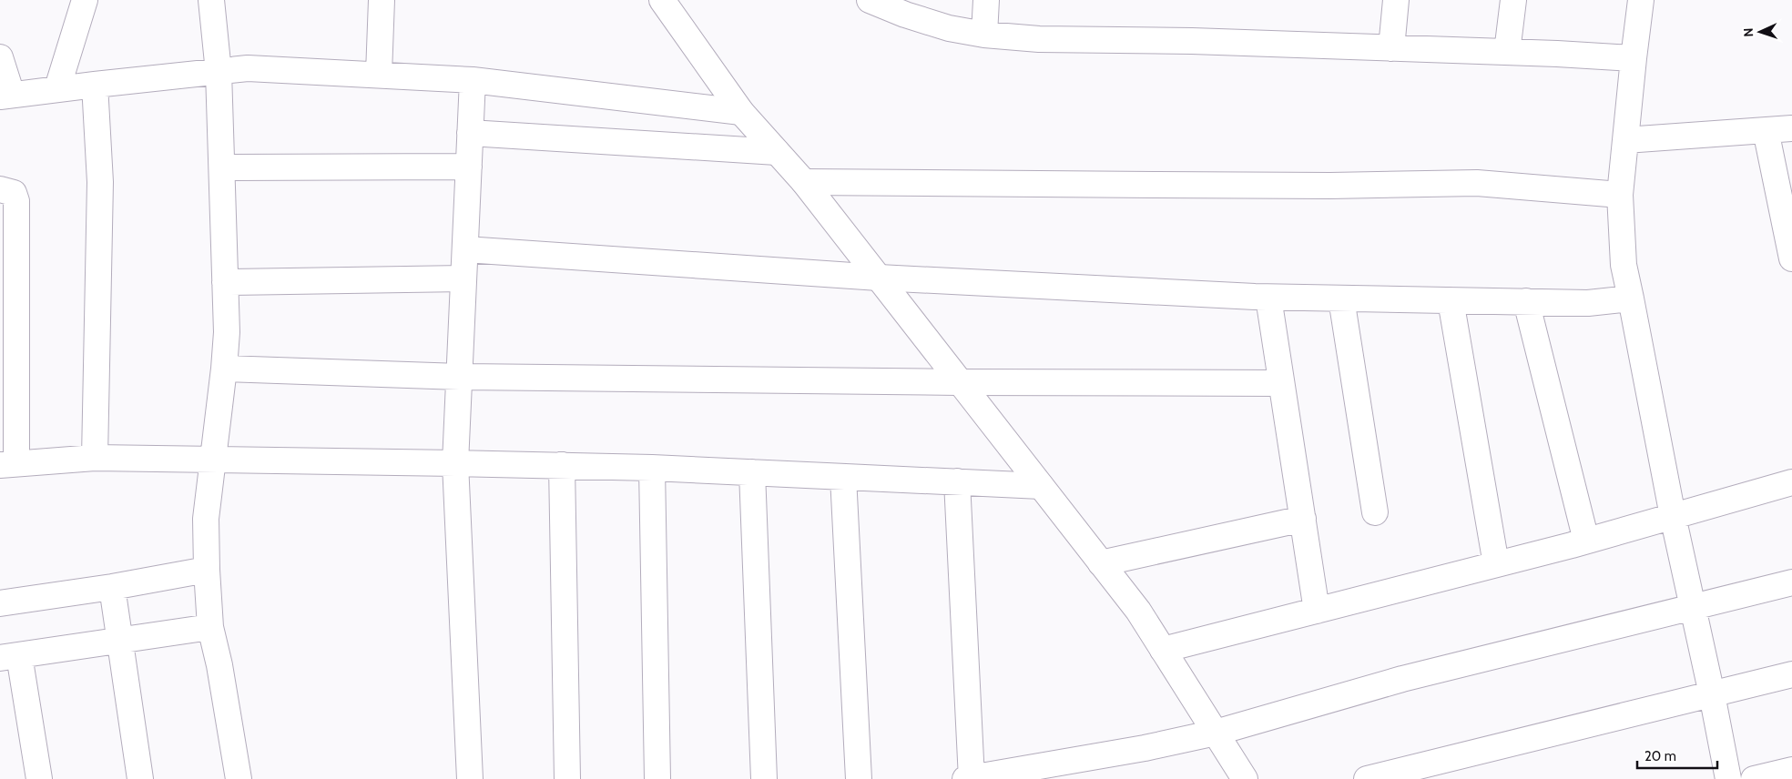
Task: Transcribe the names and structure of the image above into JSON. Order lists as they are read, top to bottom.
{
  "scale_bar": "20 m",
  "north": "left"
}
